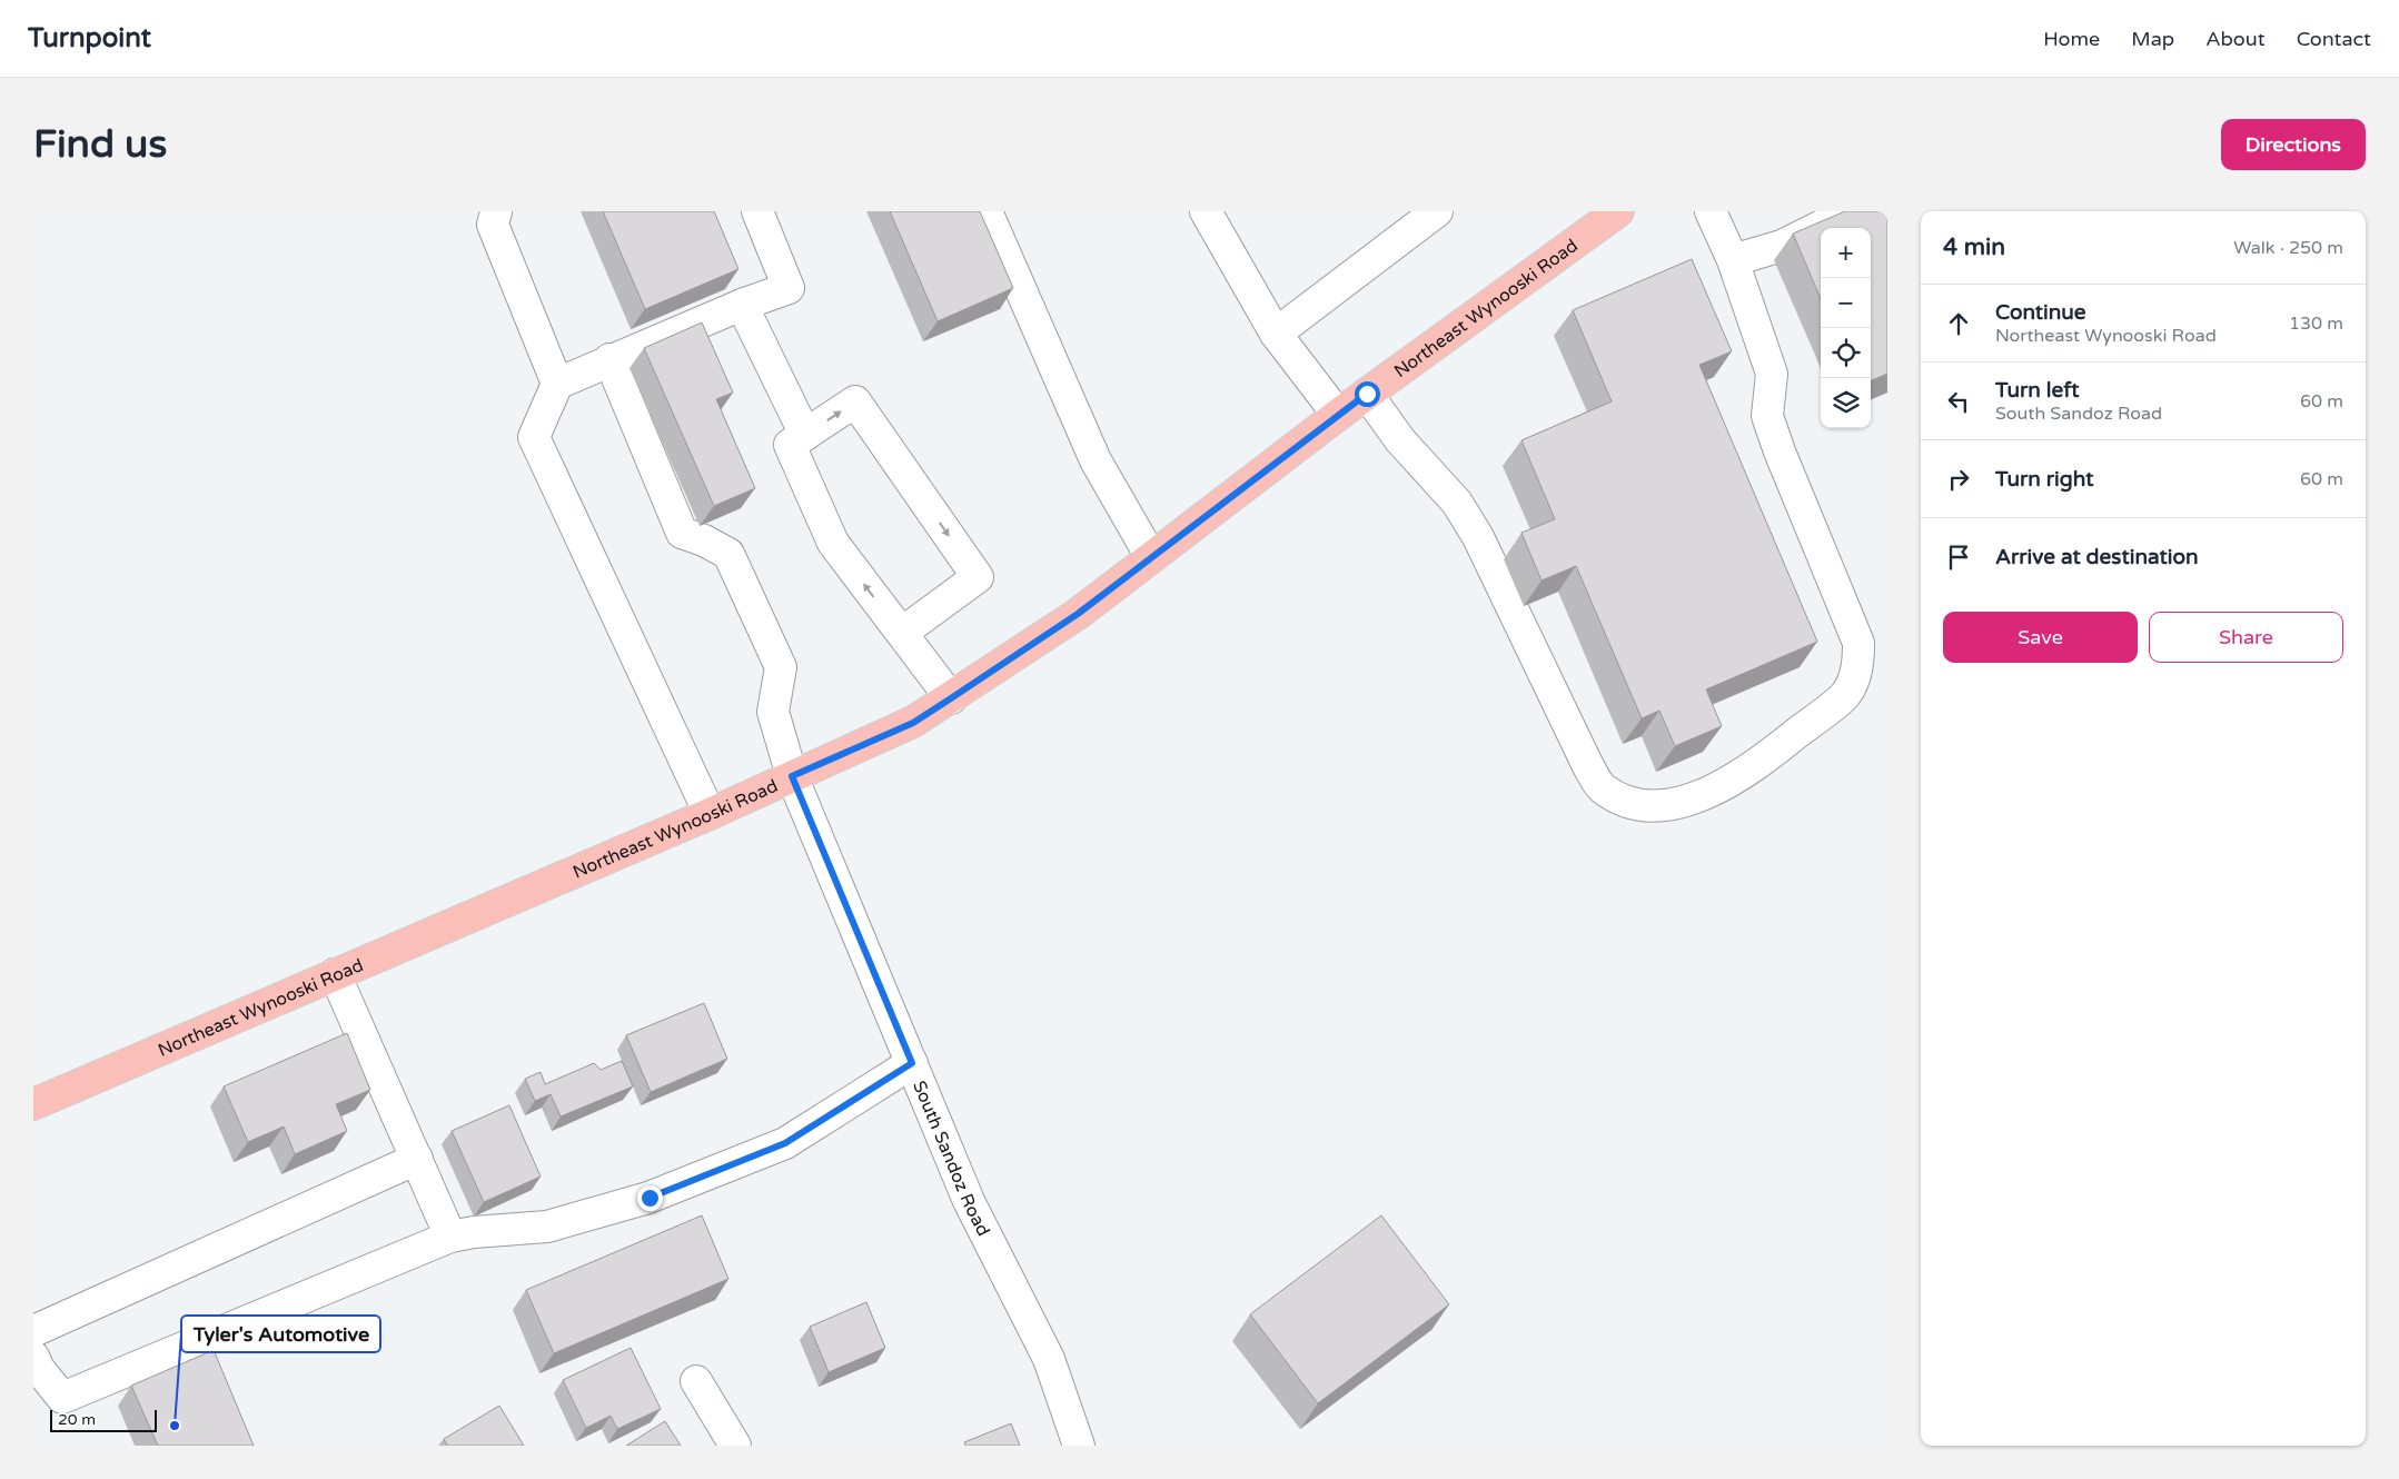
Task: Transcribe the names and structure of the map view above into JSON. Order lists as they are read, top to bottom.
{
  "streets": {
    "main road": ["Northeast Wynooski Road"],
    "street": ["South Sandoz Road"]
  },
  "crossings": [
    ["Northeast Wynooski Road", "South Sandoz Road"]
  ],
  "places": ["Tyler's Automotive"],
  "scale_bar": "20 m",
  "page": {
    "header": "Turnpoint",
    "nav": [
      "Home",
      "Map",
      "About",
      "Contact"
    ],
    "buttons": [
      "Directions",
      ["Save", "Share"]
    ],
    "title": "Find us",
    "heading": ["4 min", "Walk · 250 m"],
    "map_buttons": ["+", "−"],
    "list": [
      ["Continue", "Northeast Wynooski Road", "130 m"],
      ["Turn left", "South Sandoz Road", "60 m"],
      ["Turn right", "60 m"],
      "Arrive at destination"
    ],
    "scale": "20 m"
  }
}
